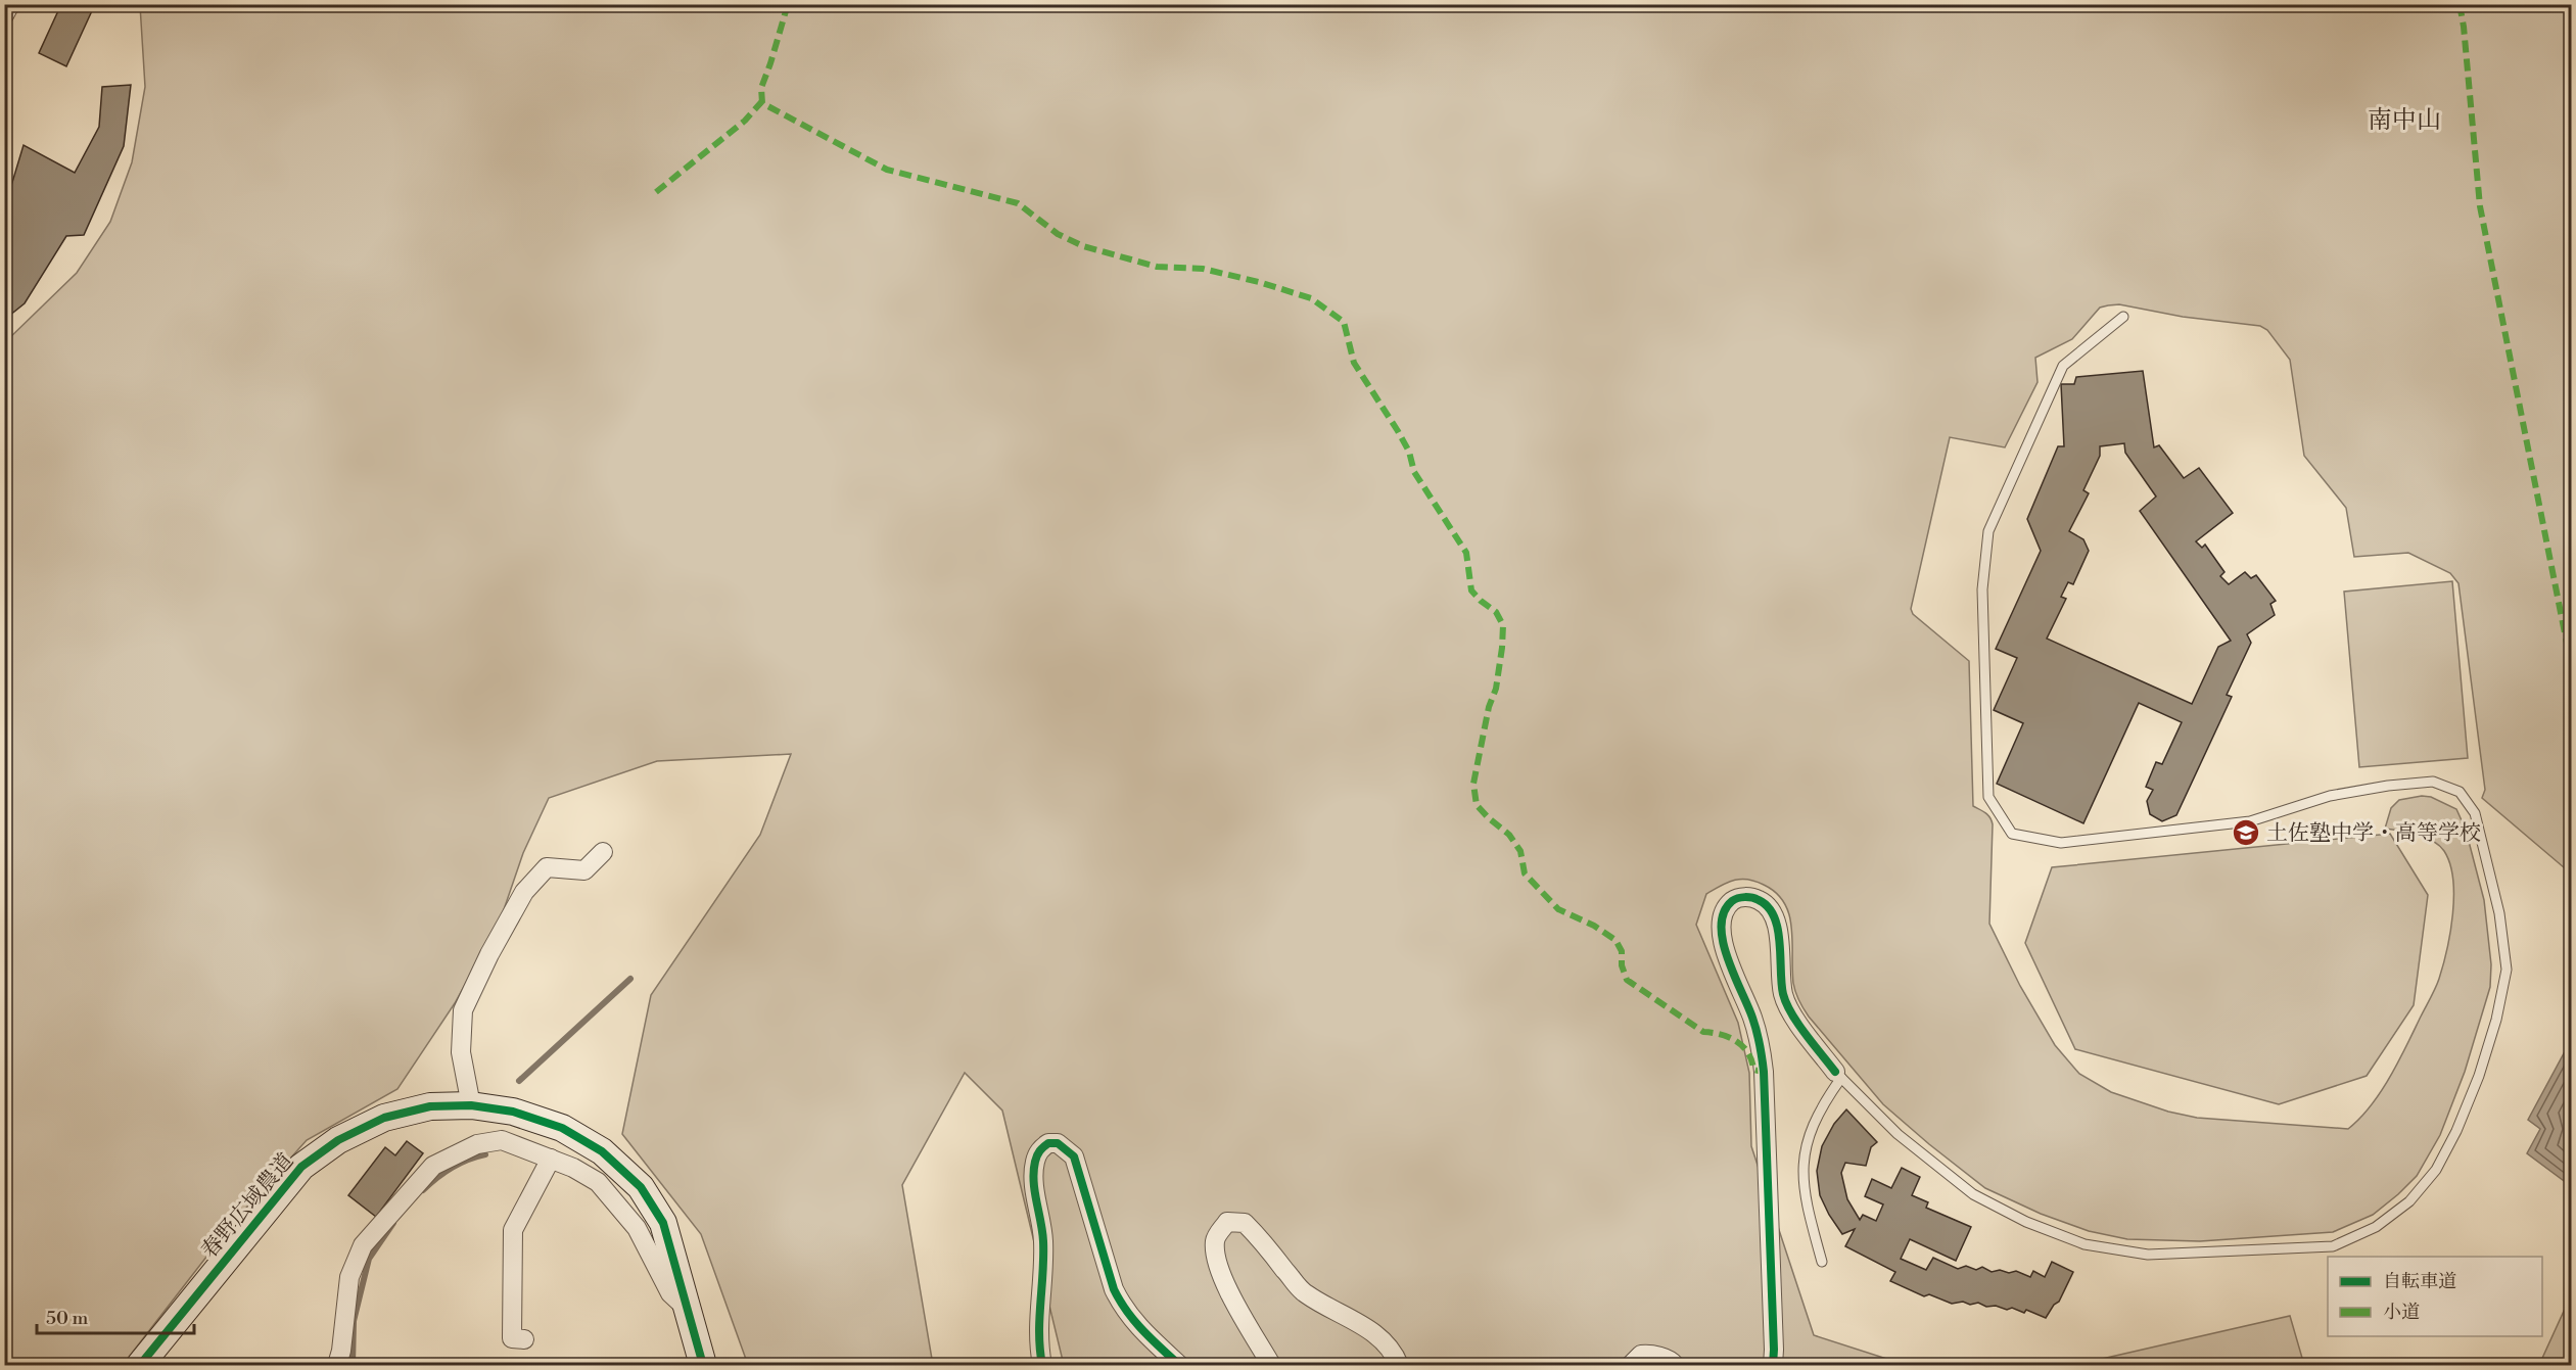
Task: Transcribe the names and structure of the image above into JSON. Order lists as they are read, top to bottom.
{
  "streets": {
    "street": ["春野広域農道"]
  },
  "districts": ["南中山"],
  "places": {
    "school or university": ["土佐塾中学・高等学校"]
  },
  "legend": ["自転車道", "小道"],
  "scale_bar": "50 m"
}
